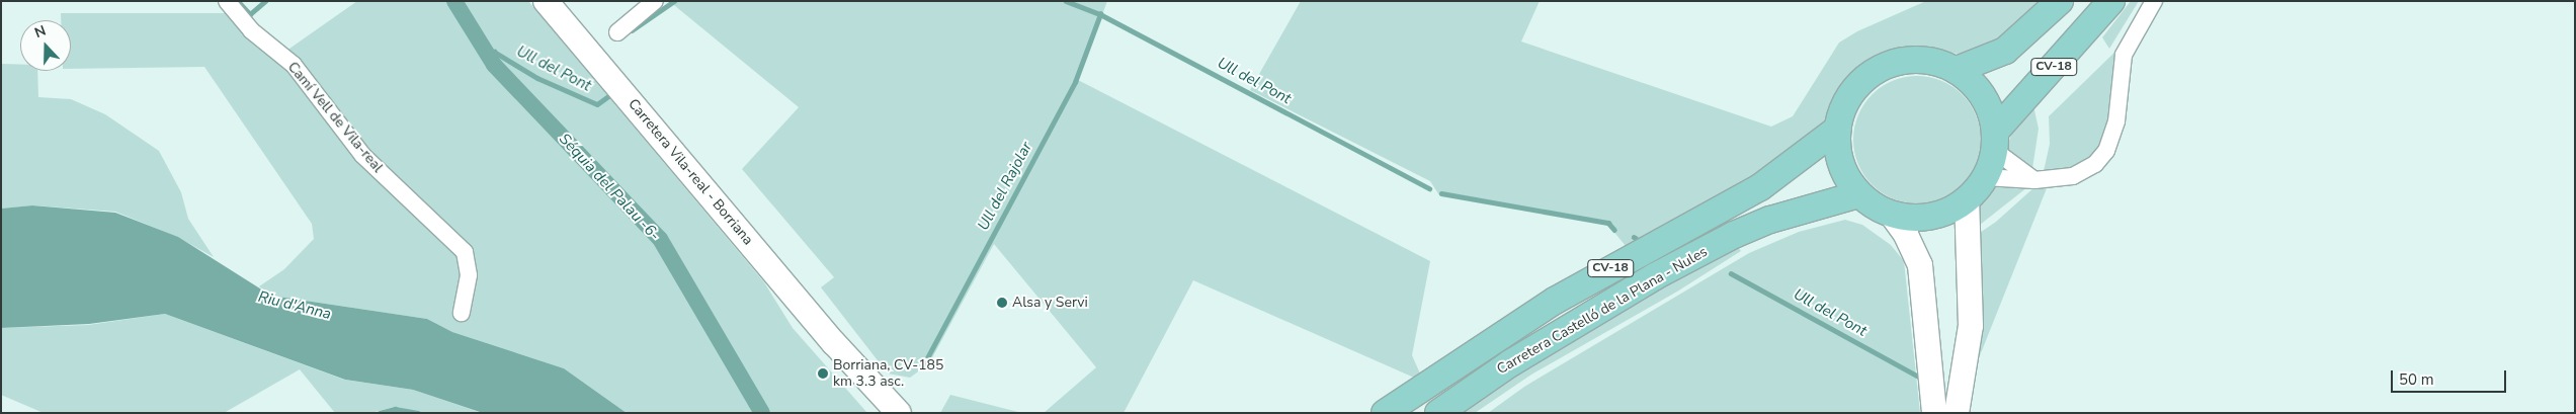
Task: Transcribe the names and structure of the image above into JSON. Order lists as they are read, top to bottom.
{
  "streets": {
    "main road": ["CV-18", "Carretera Vila-real - Borriana", "Carretera Castelló de la Plana - Nules"],
    "street": ["Camí Vell de Vila-real"]
  },
  "crossings": [
    ["CV-18", "Carretera Castelló de la Plana - Nules"]
  ],
  "water": [
    "Ull del Pont",
    "Ull del Rajolar",
    "Séquia del Palau -6-",
    "Riu d'Anna"
  ],
  "places": ["Alsa y Servi", "Borriana, CV-185 km 3.3 asc."],
  "scale_bar": "50 m",
  "north": "top"
}
